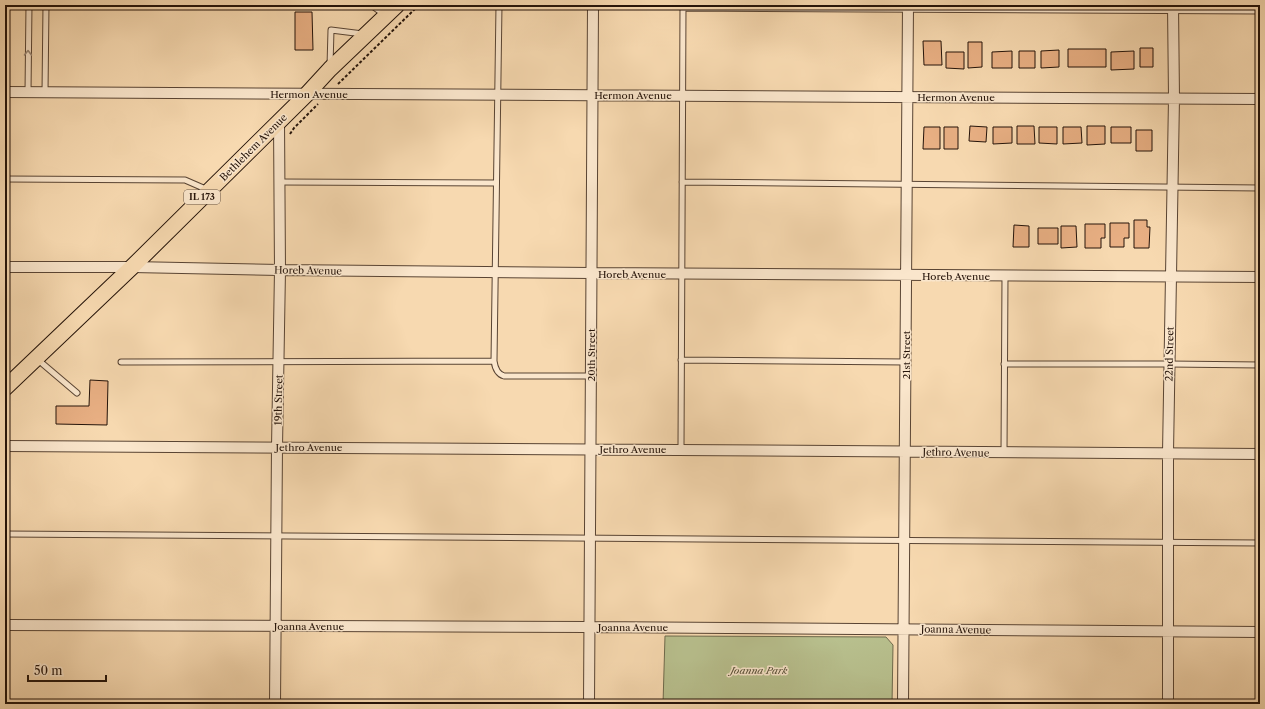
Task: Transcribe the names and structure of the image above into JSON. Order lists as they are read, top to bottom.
{
  "streets": {
    "main road": ["Bethlehem Avenue", "IL 173"],
    "street": [
      "Hermon Avenue",
      "Horeb Avenue",
      "22nd Street",
      "20th Street",
      "21st Street",
      "19th Street",
      "Jethro Avenue",
      "Joanna Avenue"
    ]
  },
  "crossings": [
    ["Hermon Avenue", "Bethlehem Avenue"],
    ["Hermon Avenue", "22nd Street"],
    ["Hermon Avenue", "20th Street"],
    ["Hermon Avenue", "21st Street"],
    ["Bethlehem Avenue", "Horeb Avenue"],
    ["Bethlehem Avenue", "19th Street"],
    ["Horeb Avenue", "22nd Street"],
    ["Horeb Avenue", "20th Street"],
    ["Horeb Avenue", "21st Street"],
    ["Horeb Avenue", "19th Street"],
    ["22nd Street", "Jethro Avenue"],
    ["22nd Street", "Joanna Avenue"],
    ["20th Street", "Jethro Avenue"],
    ["20th Street", "Joanna Avenue"],
    ["21st Street", "Jethro Avenue"],
    ["21st Street", "Joanna Avenue"],
    ["19th Street", "Jethro Avenue"],
    ["19th Street", "Joanna Avenue"]
  ],
  "parks": ["Joanna Park"],
  "scale_bar": "50 m"
}
